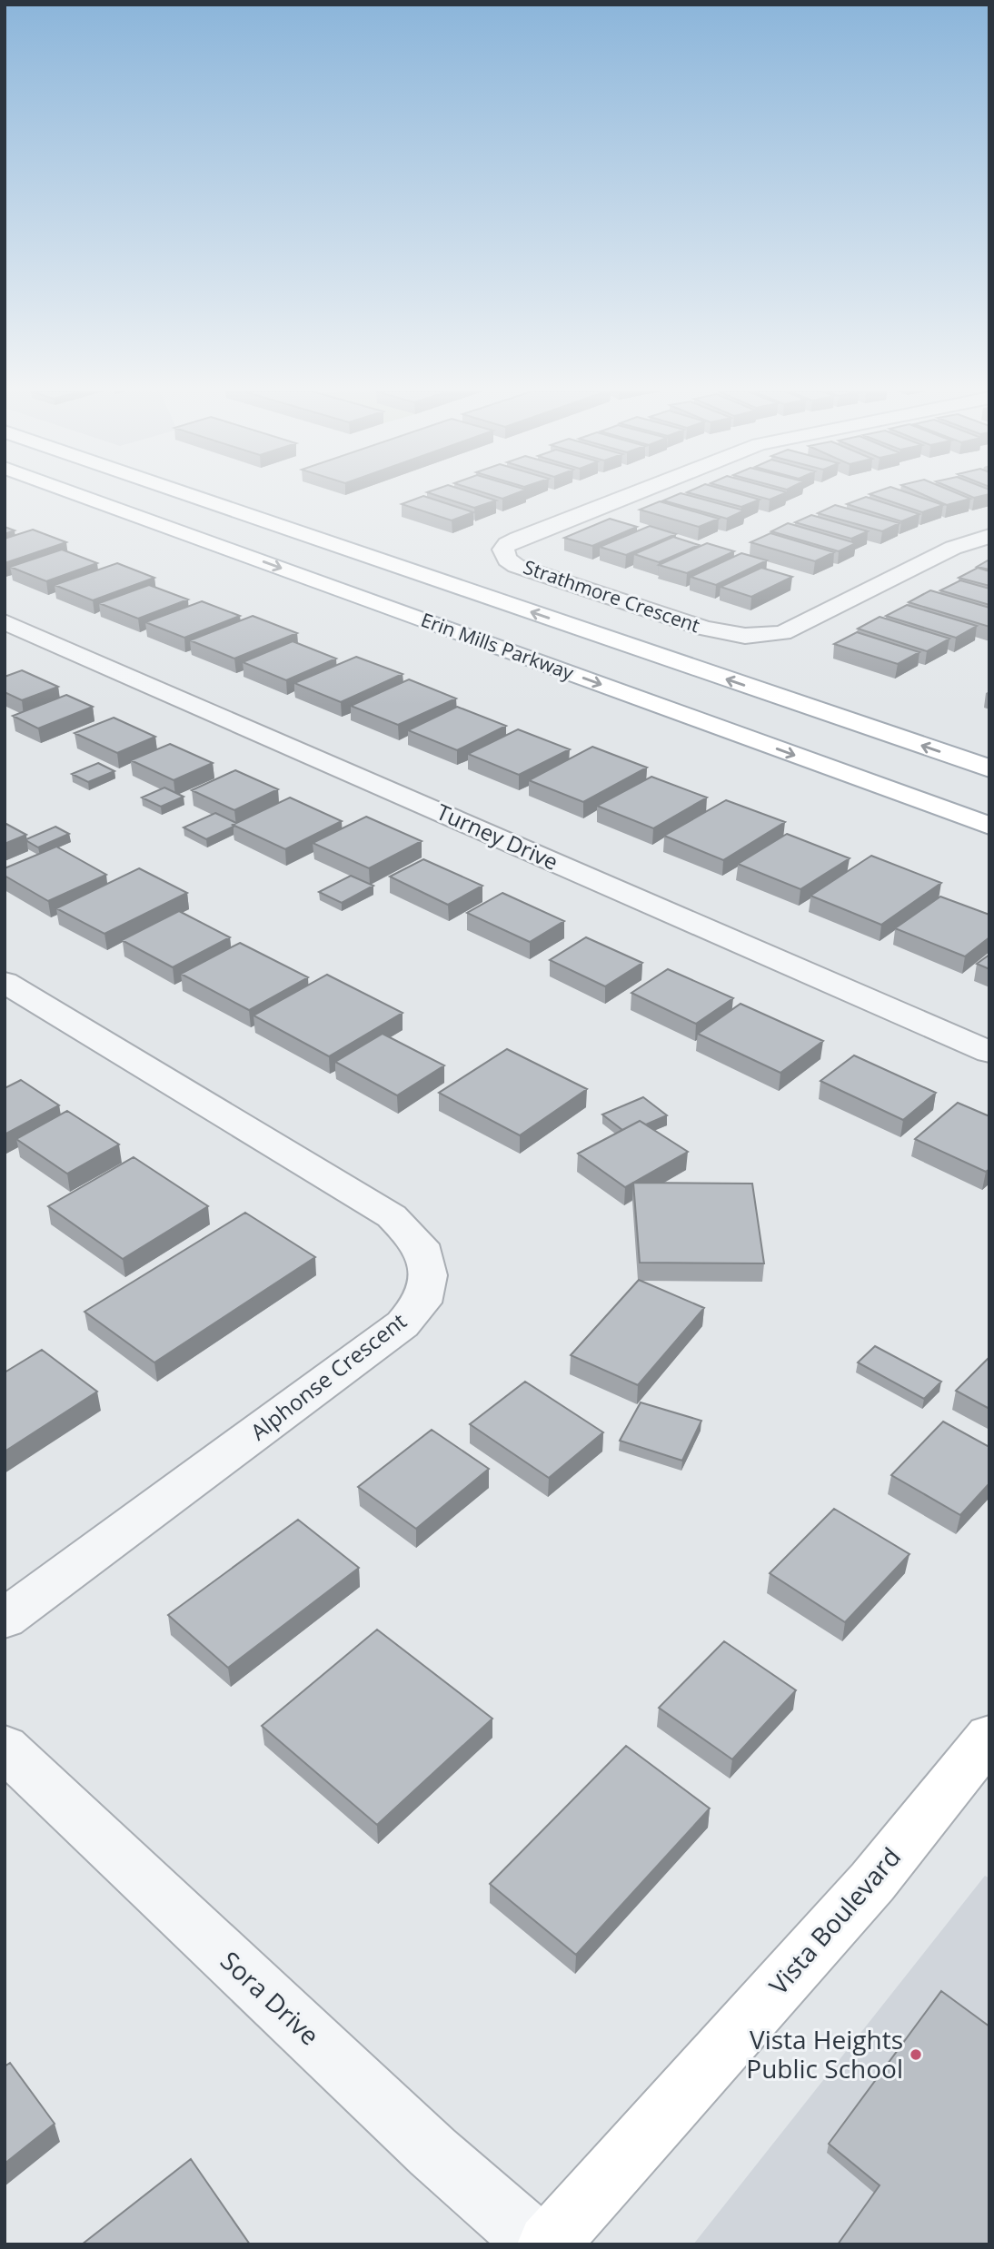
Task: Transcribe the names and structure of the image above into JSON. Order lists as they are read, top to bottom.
{
  "streets": {
    "main road": ["Erin Mills Parkway", "Vista Boulevard"],
    "street": [
      "Strathmore Crescent",
      "Turney Drive",
      "Alphonse Crescent",
      "Sora Drive"
    ]
  },
  "places": ["Vista Heights Public School"]
}
